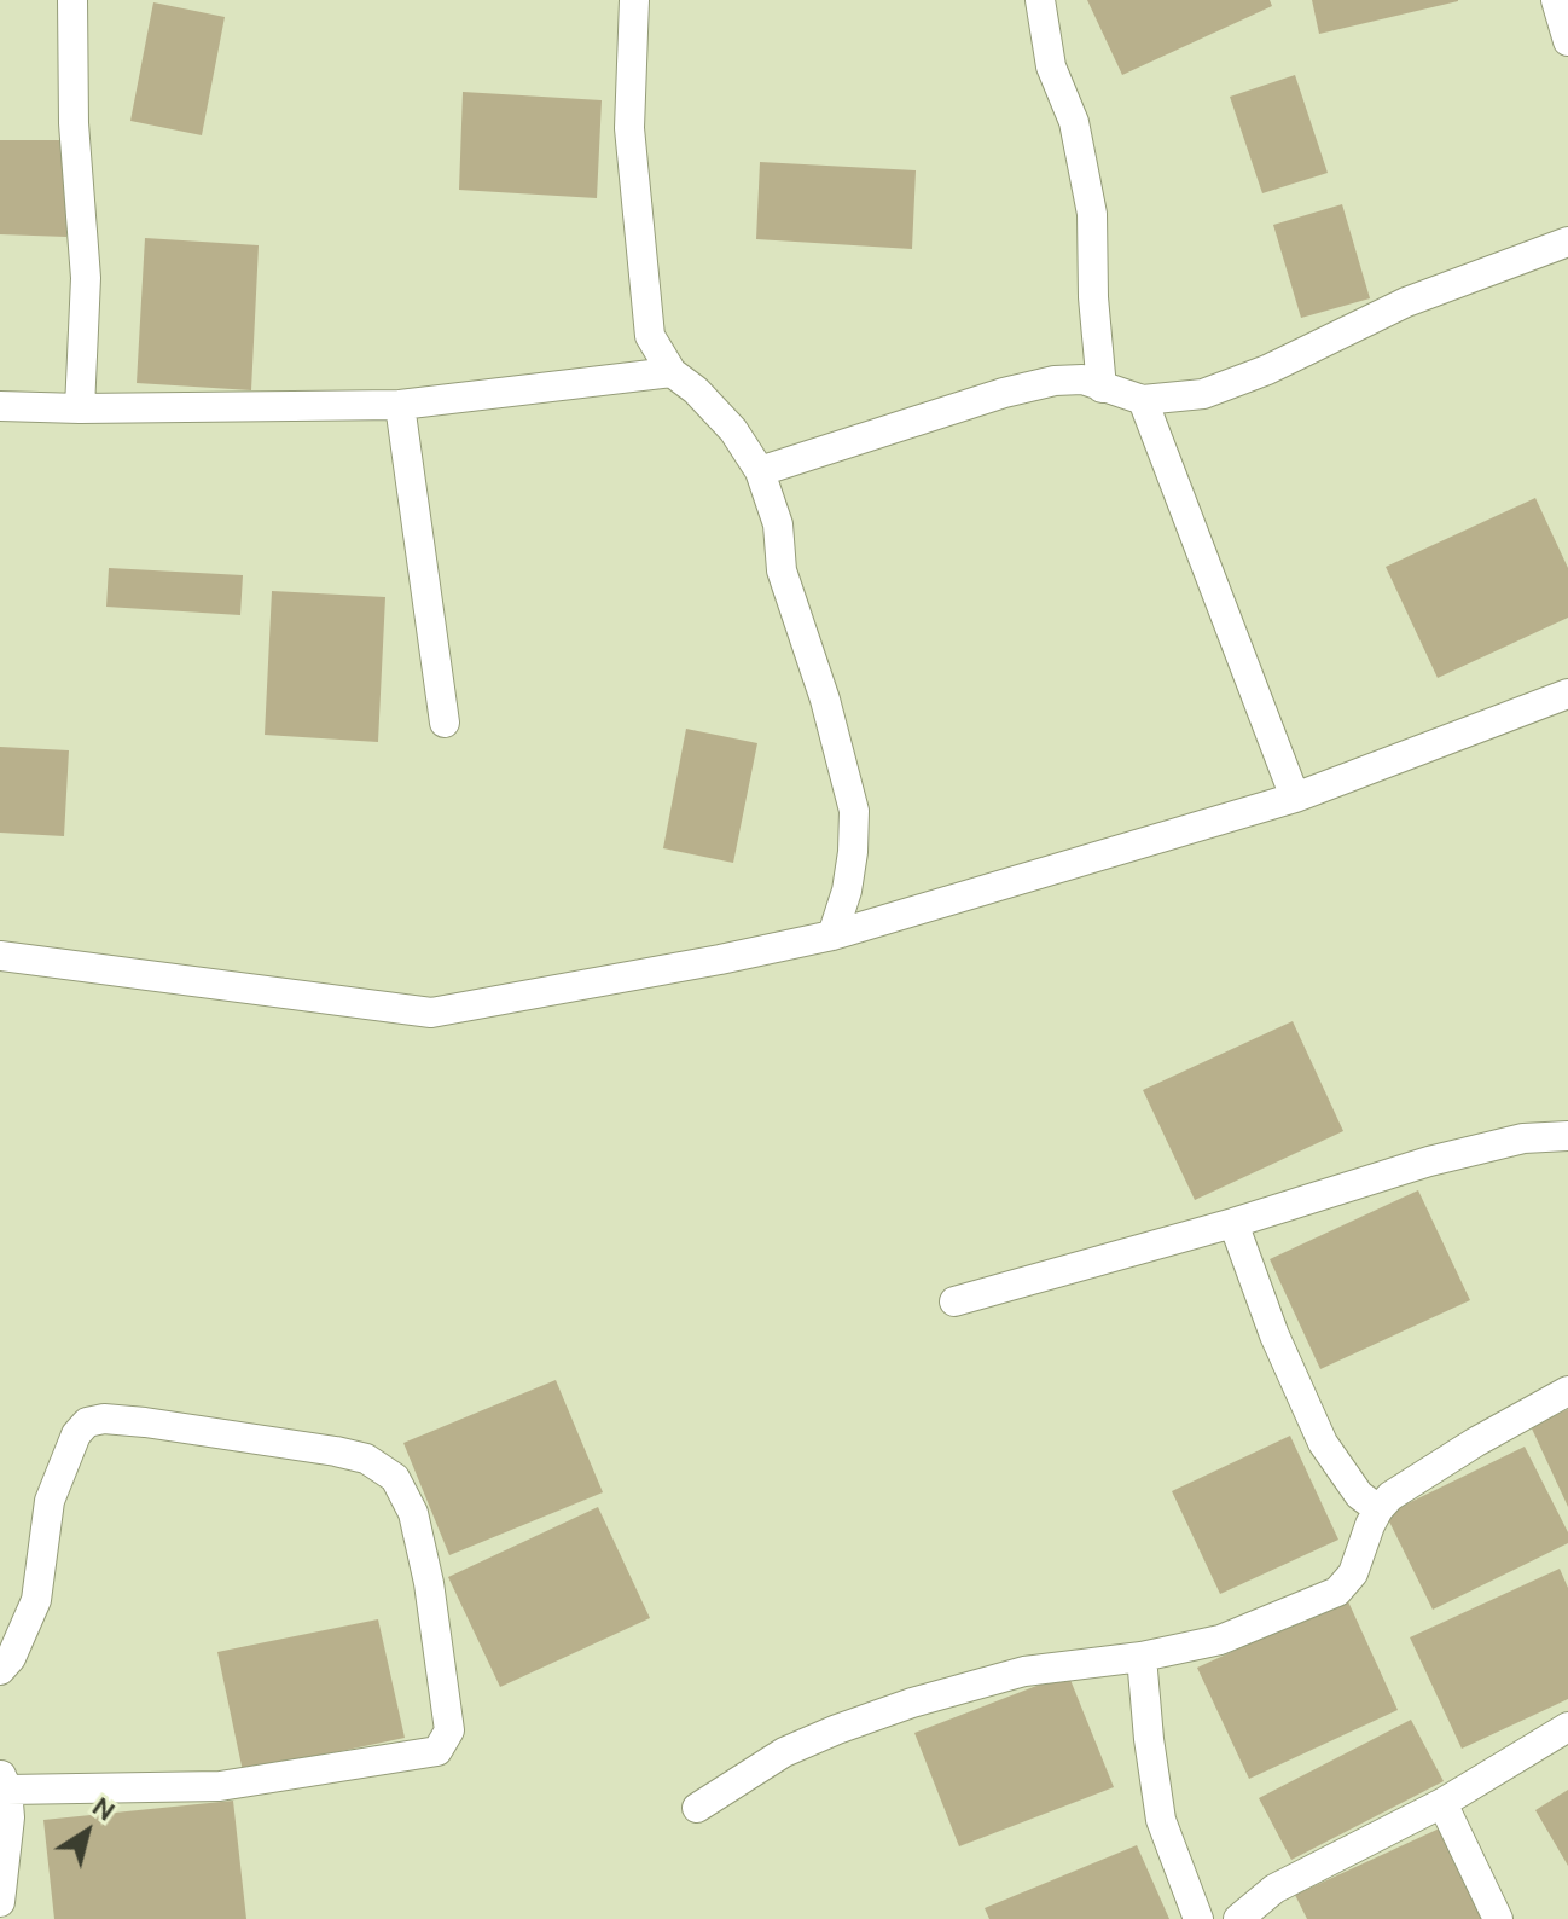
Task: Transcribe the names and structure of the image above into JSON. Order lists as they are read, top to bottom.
{
  "north": "top right"
}
